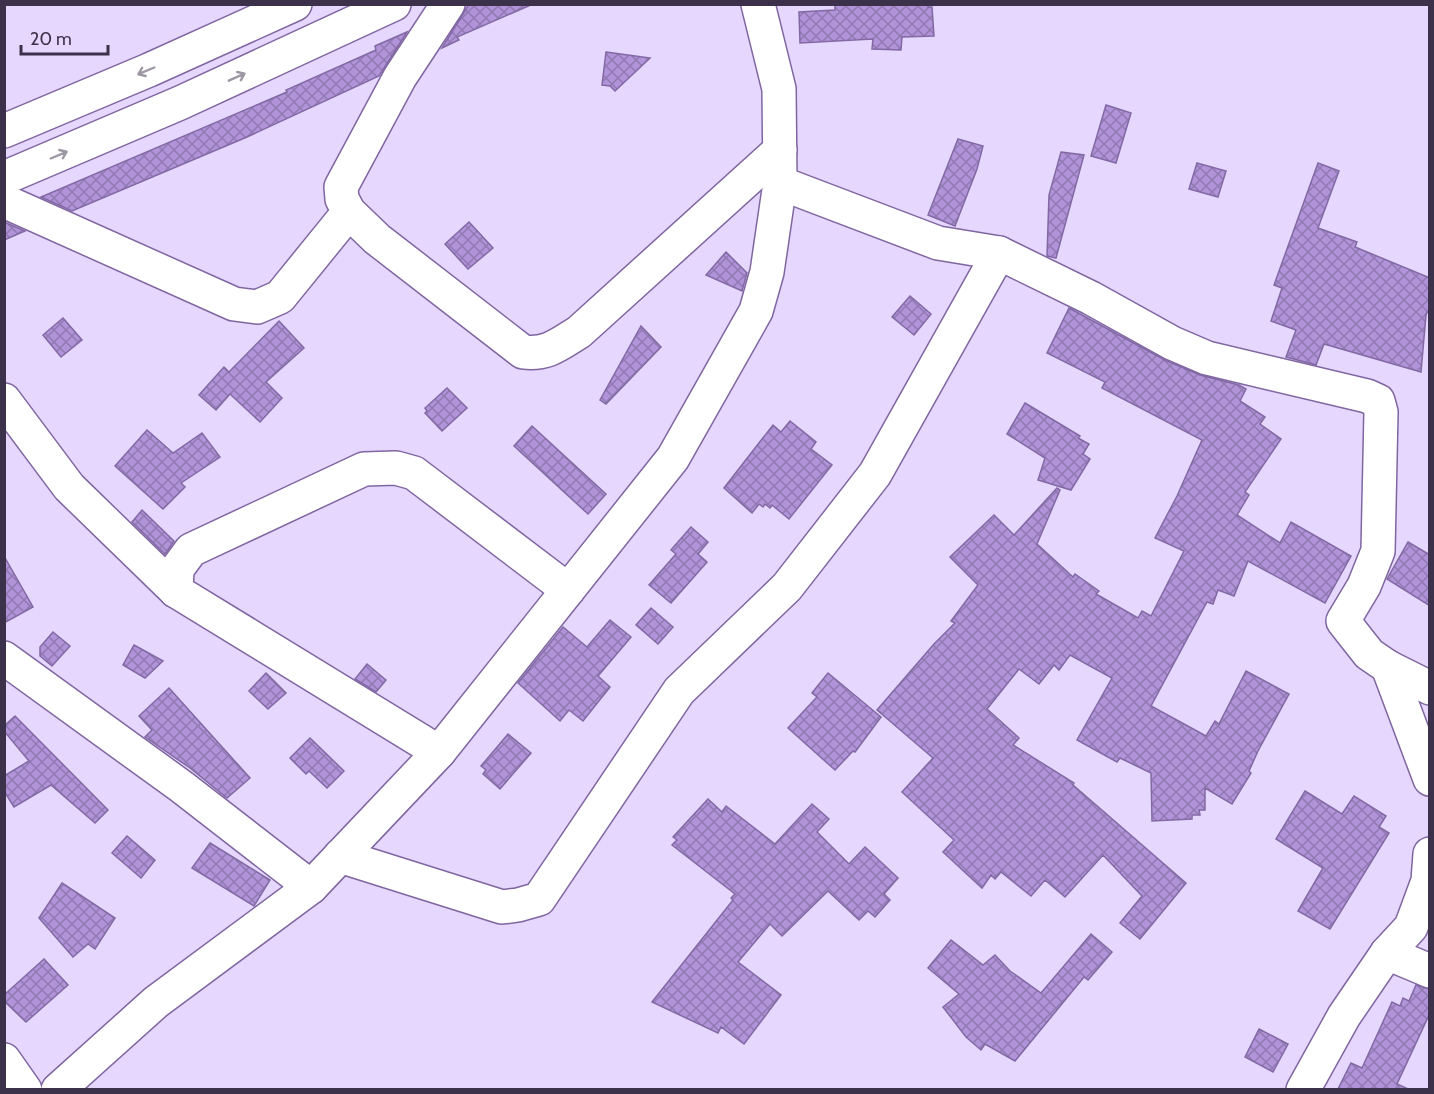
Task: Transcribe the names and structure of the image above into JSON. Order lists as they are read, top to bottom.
{
  "scale_bar": "20 m"
}
